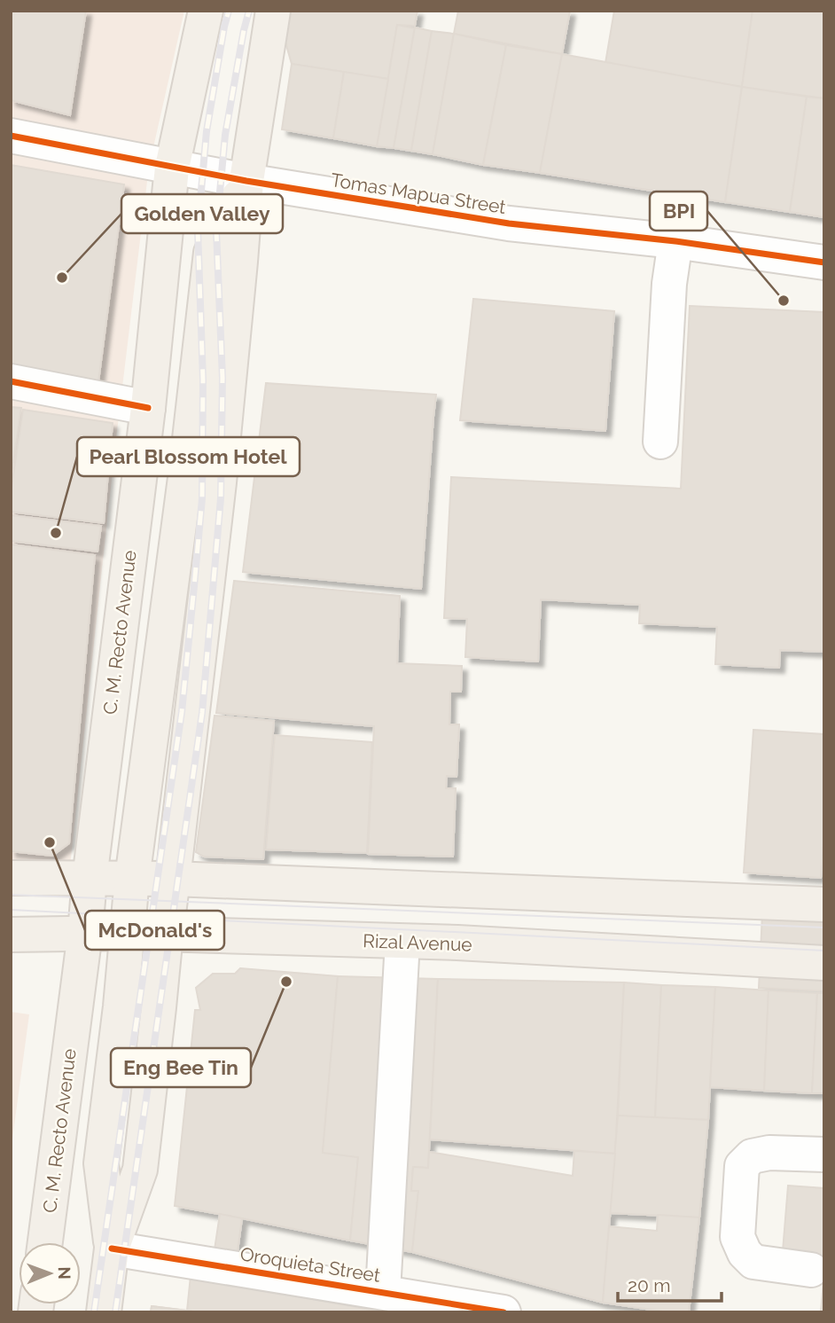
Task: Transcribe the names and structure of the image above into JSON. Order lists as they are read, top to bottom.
{
  "streets": {
    "main road": ["C. M. Recto Avenue", "Rizal Avenue"],
    "street": ["Tomas Mapua Street", "Oroquieta Street"]
  },
  "crossings": [
    ["Tomas Mapua Street", "C. M. Recto Avenue"],
    ["C. M. Recto Avenue", "Rizal Avenue"]
  ],
  "places": [
    "Golden Valley",
    "BPI",
    "Pearl Blossom Hotel",
    "McDonald's",
    "Eng Bee Tin"
  ],
  "scale_bar": "20 m",
  "north": "right"
}
